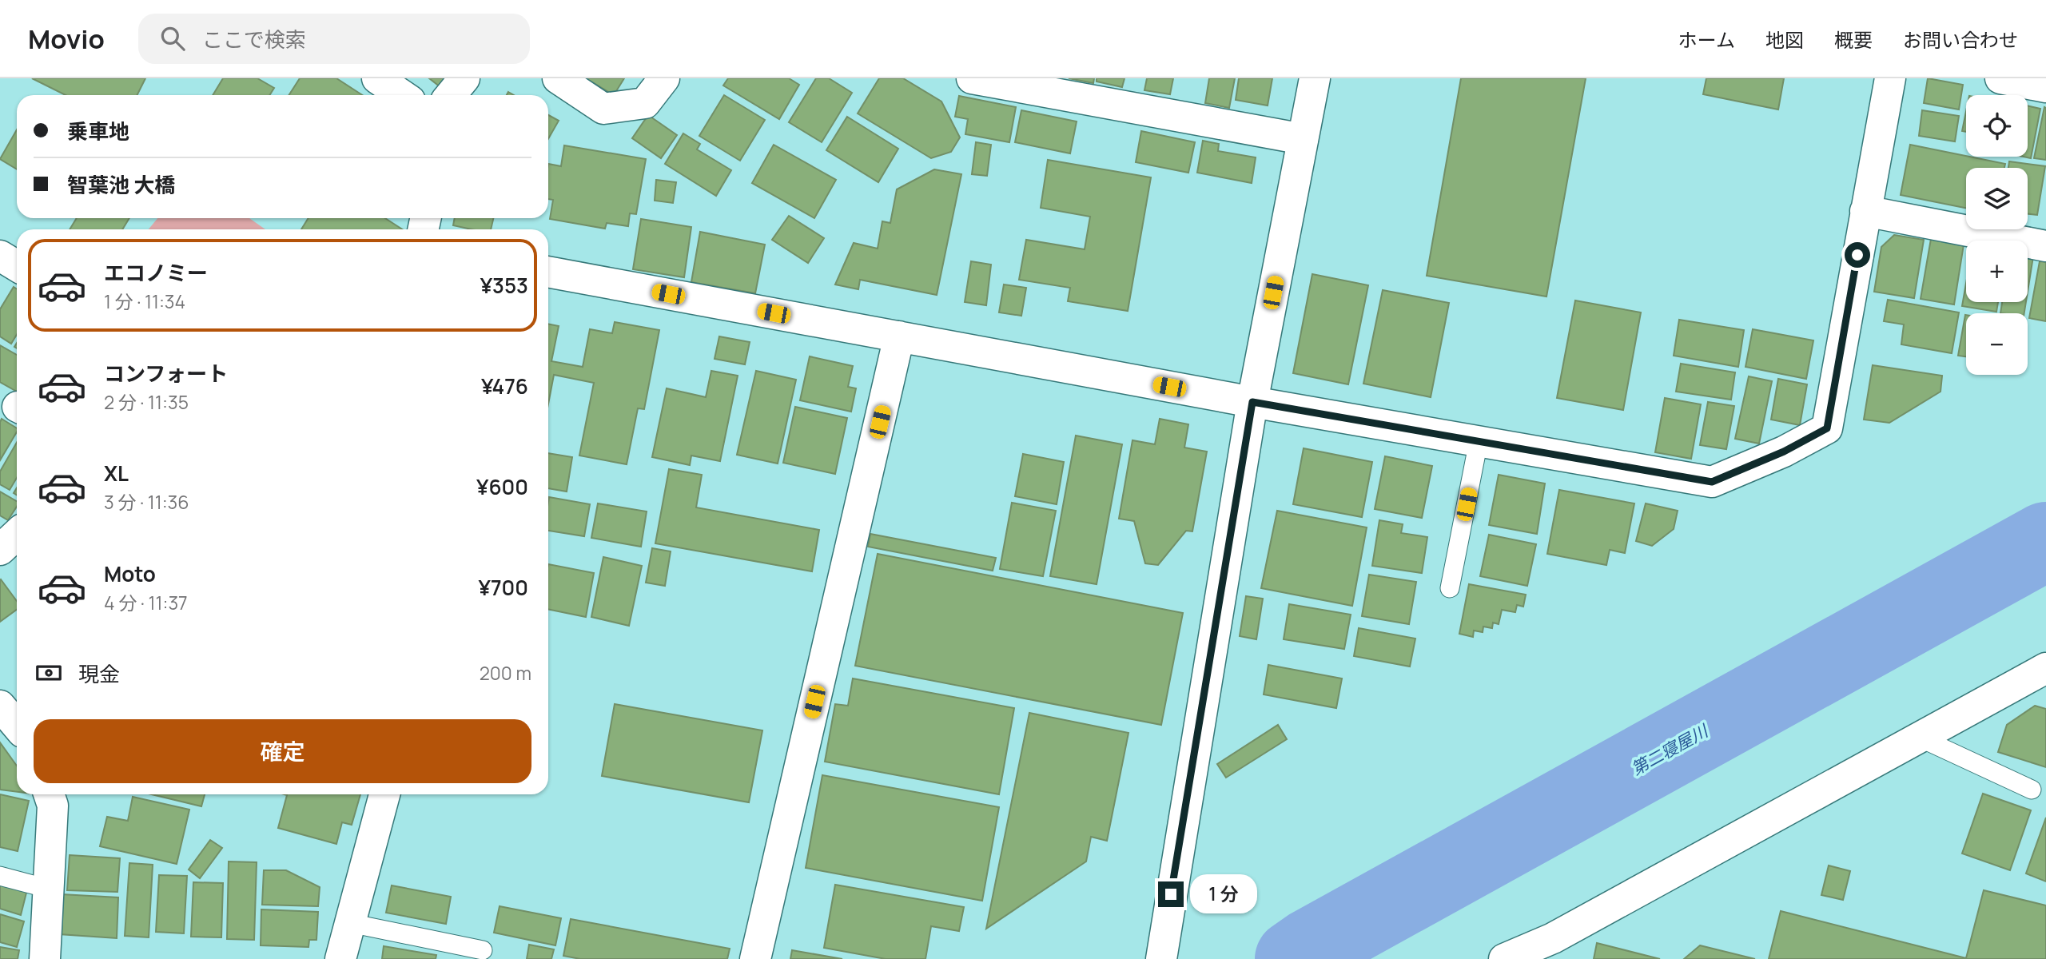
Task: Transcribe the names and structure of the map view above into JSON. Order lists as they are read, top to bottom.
{
  "water": ["第二寝屋川"],
  "page": {
    "header": "Movio",
    "search": "ここで検索",
    "nav": [
      "ホーム",
      "地図",
      "概要",
      "お問い合わせ"
    ],
    "map_buttons": ["+", "−"],
    "banner": ["乗車地", "智葉池 大橋"],
    "list": [
      {
        "name": "エコノミー",
        "note": "1 分 · 11:34",
        "value": "¥353"
      },
      {
        "name": "コンフォート",
        "note": "2 分 · 11:35",
        "value": "¥476"
      },
      {
        "name": "XL",
        "note": "3 分 · 11:36",
        "value": "¥600"
      },
      {
        "name": "Moto",
        "note": "4 分 · 11:37",
        "value": "¥700"
      }
    ],
    "pay": ["現金", "200 m"],
    "buttons": "確定",
    "bubble": "1 分"
  }
}
